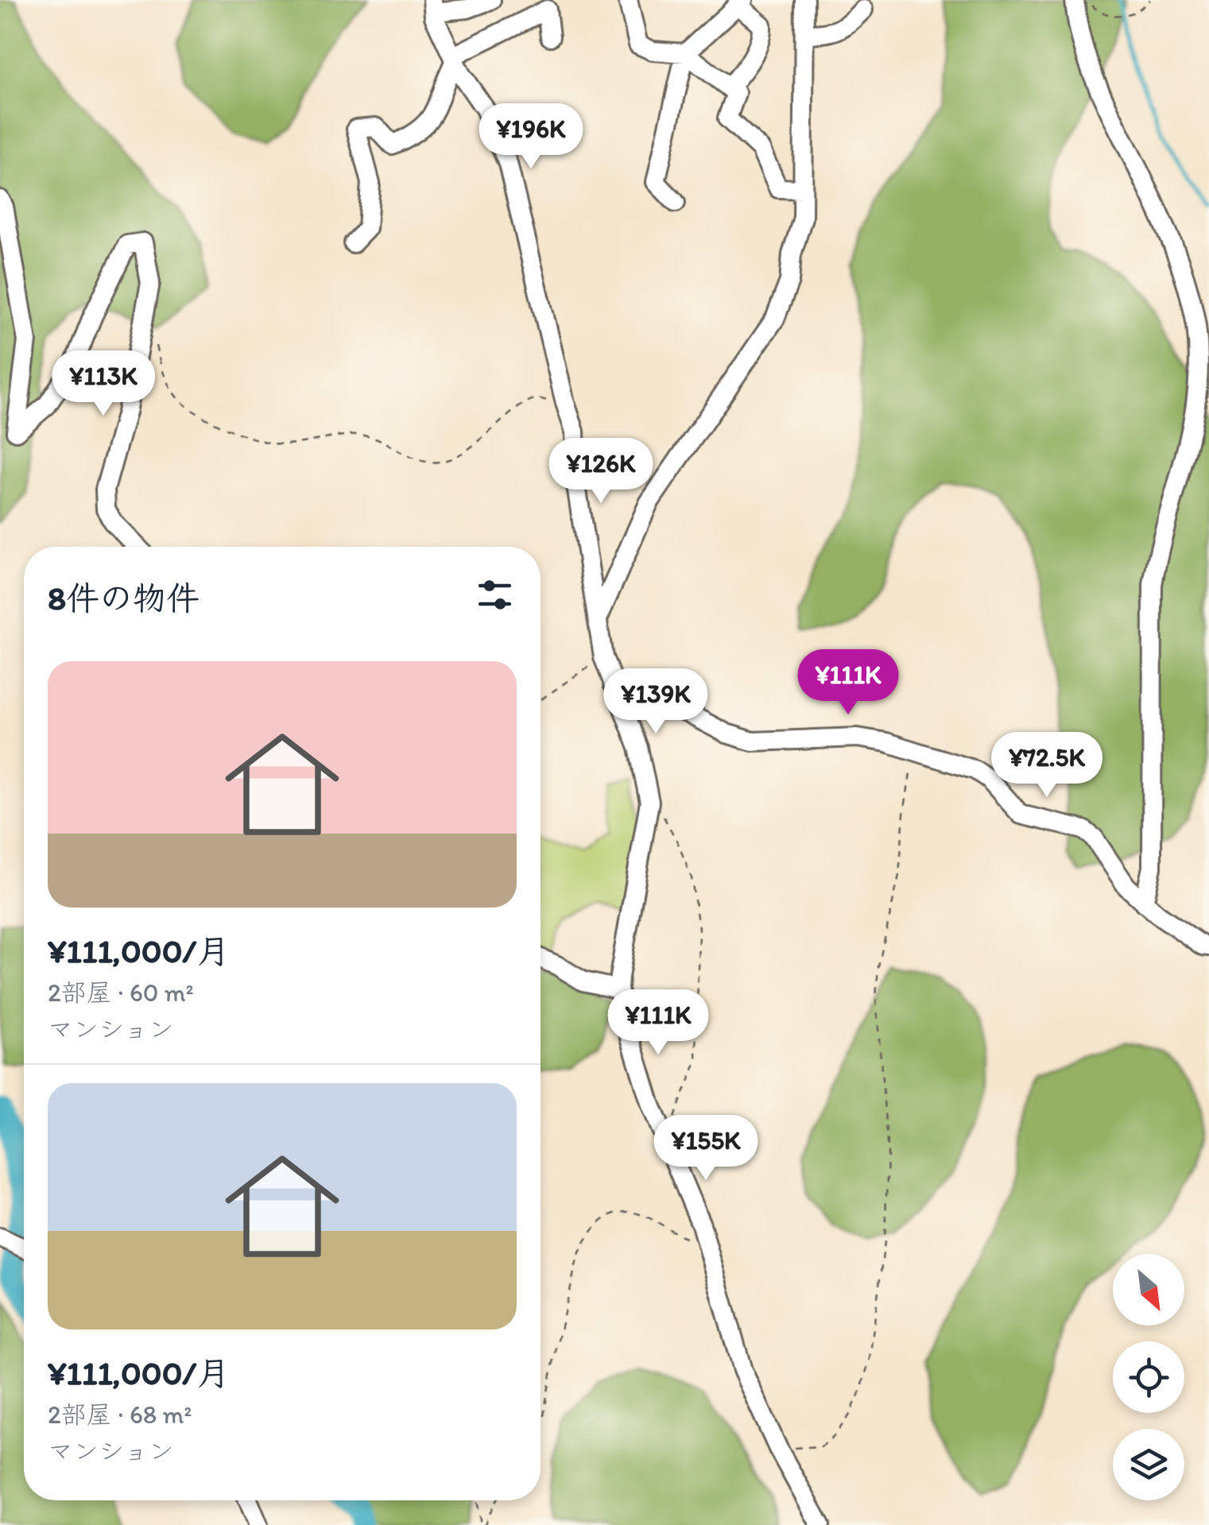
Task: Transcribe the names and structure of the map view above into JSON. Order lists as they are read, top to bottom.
{
  "north": "bottom right",
  "page": {
    "price": [
      "¥196K",
      "¥113K",
      "¥126K",
      "¥111K",
      "¥139K",
      "¥72.5K",
      "¥111K",
      "¥155K"
    ],
    "heading": "8件の物件",
    "list": [
      {
        "name": "¥111,000/月",
        "note": "2部屋 · 60 m² · マンション"
      },
      {
        "name": "¥111,000/月",
        "note": "2部屋 · 68 m² · マンション"
      }
    ]
  }
}
